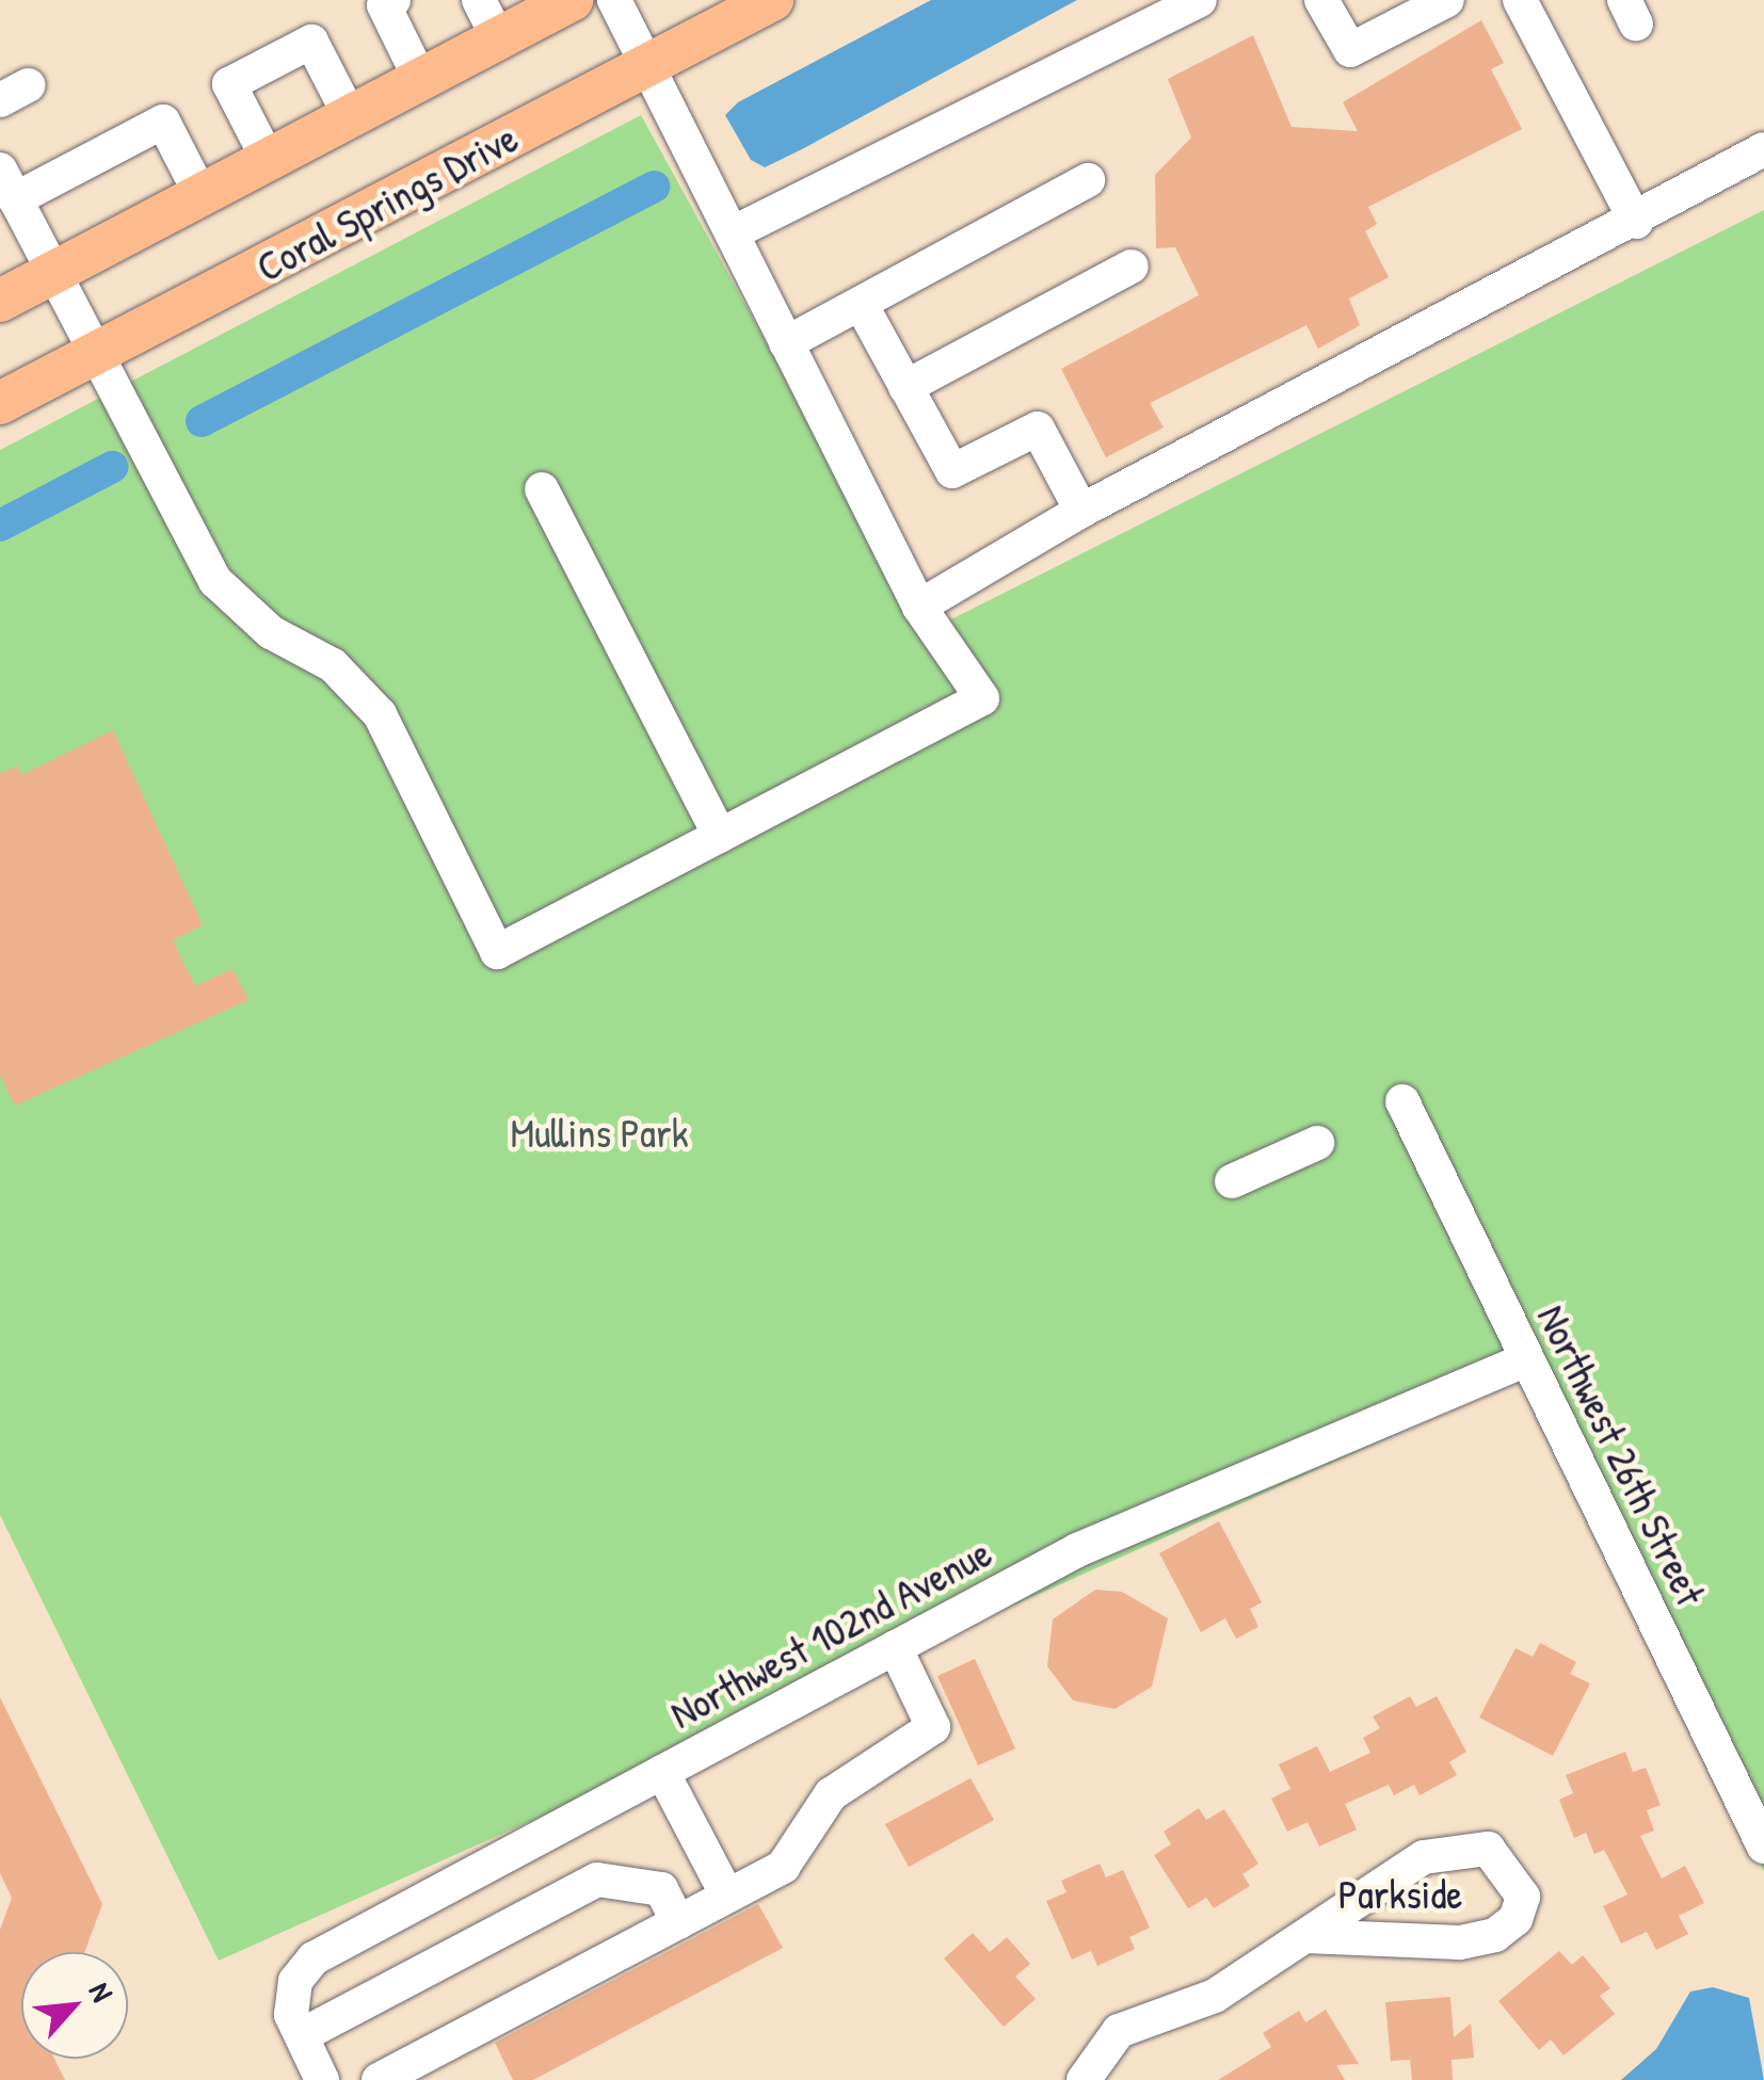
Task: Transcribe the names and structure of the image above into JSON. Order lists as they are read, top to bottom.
{
  "streets": {
    "main road": ["Coral Springs Drive"],
    "street": ["Northwest 26th Street", "Northwest 102nd Avenue", "Parkside"]
  },
  "crossings": [
    ["Northwest 26th Street", "Northwest 102nd Avenue"]
  ],
  "parks": ["Mullins Park"],
  "north": "top right"
}
